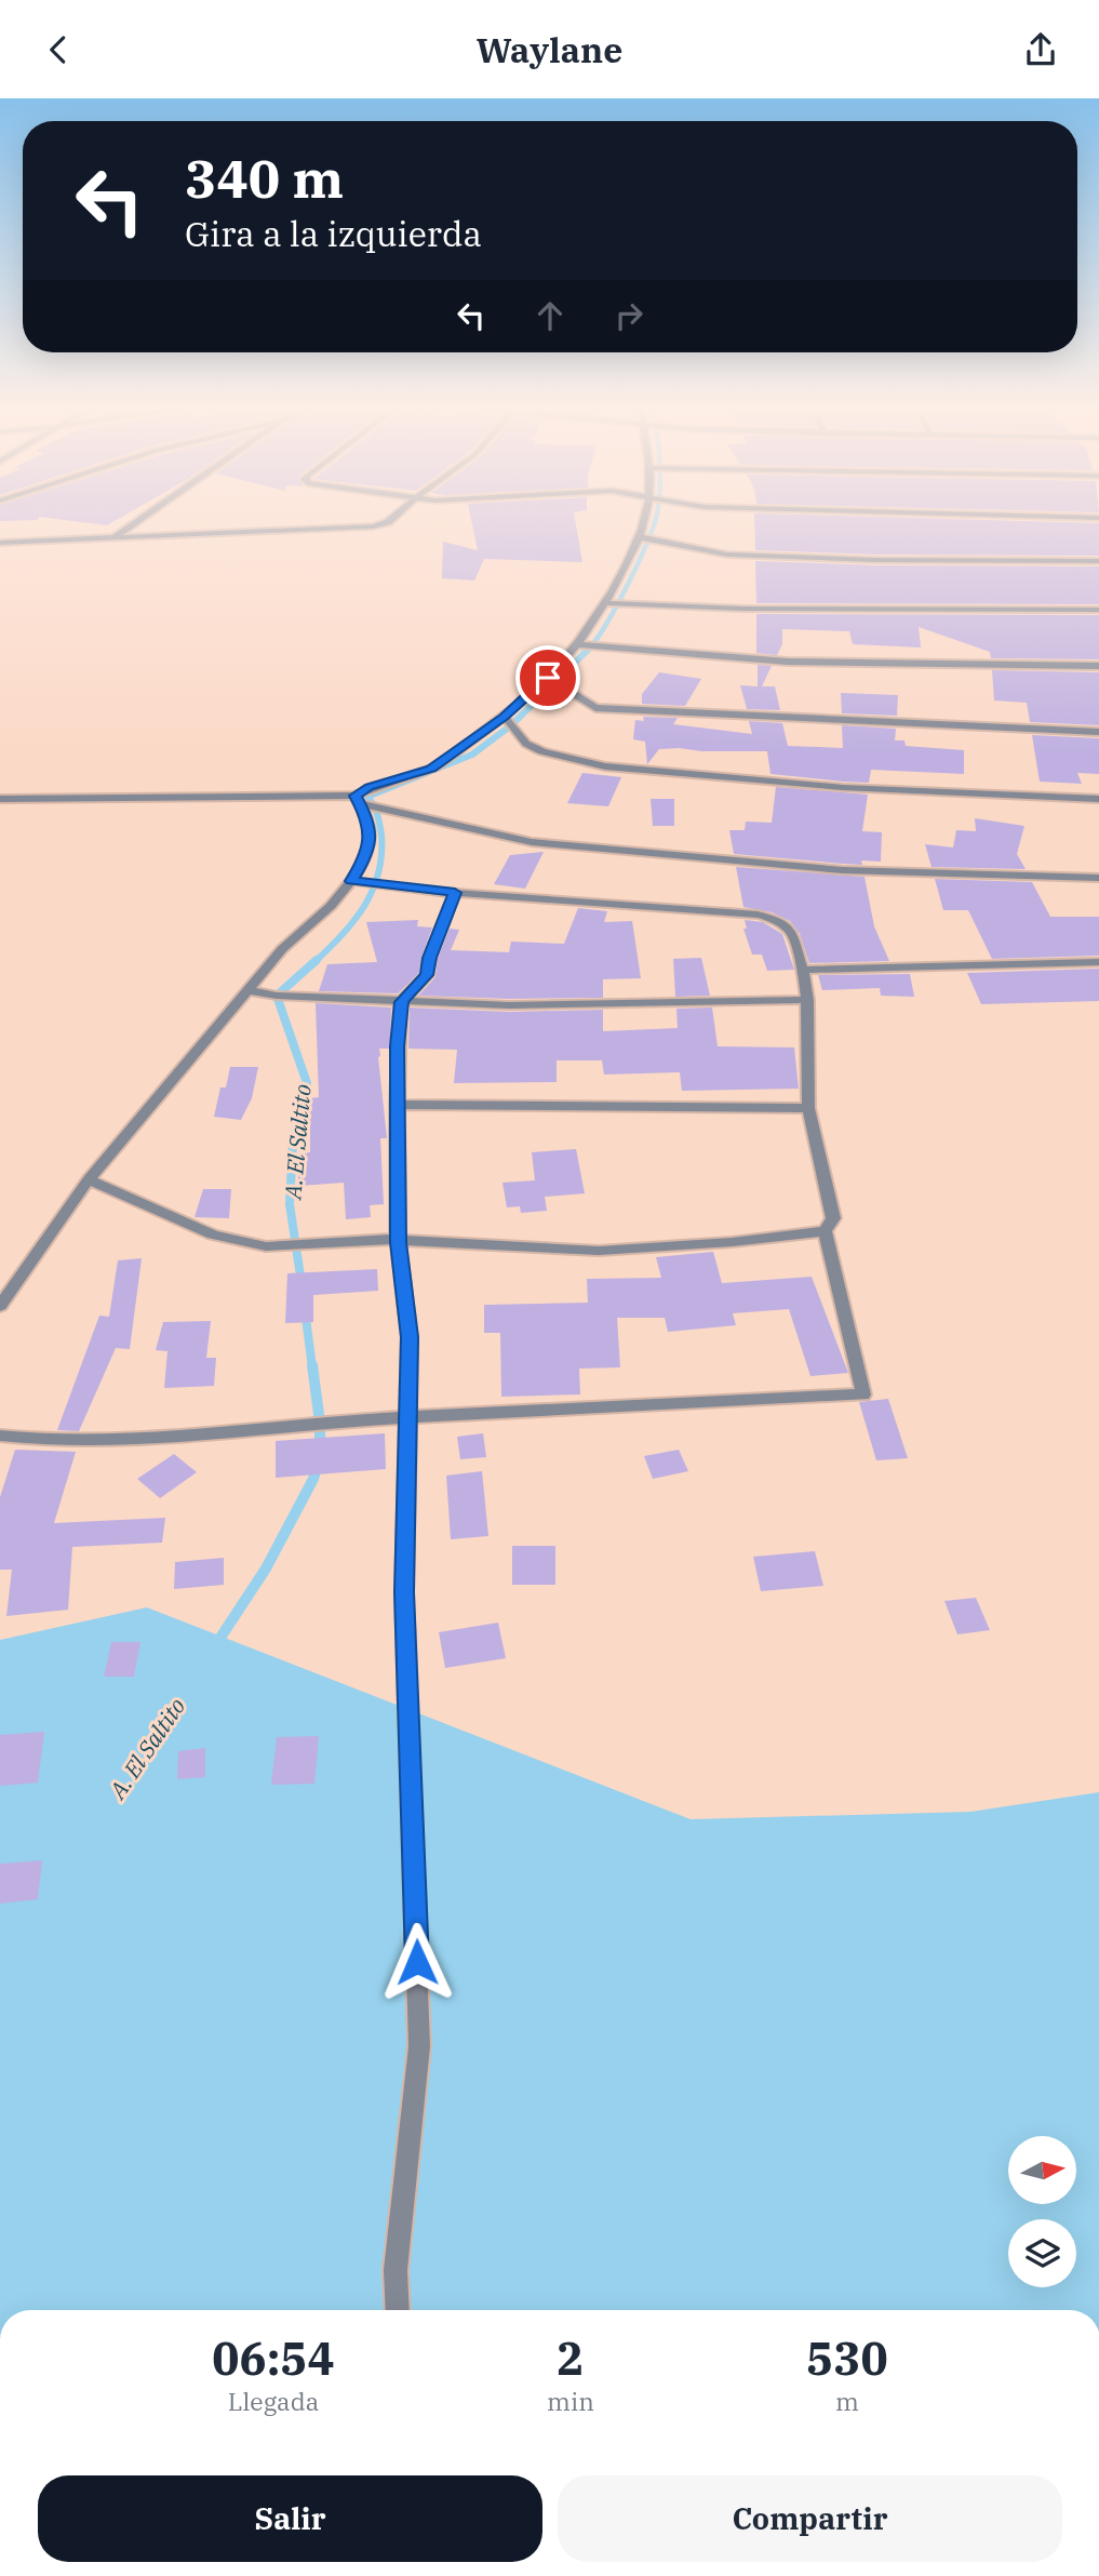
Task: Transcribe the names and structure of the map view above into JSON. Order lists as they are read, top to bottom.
{
  "water": ["A. El Saltito"],
  "north": "right",
  "page": {
    "header": "Waylane",
    "turn": ["340 m", "Gira a la izquierda"],
    "eta": [
      "06:54",
      "Llegada",
      "2",
      "min",
      "530",
      "m"
    ],
    "buttons": ["Salir", "Compartir"]
  }
}
